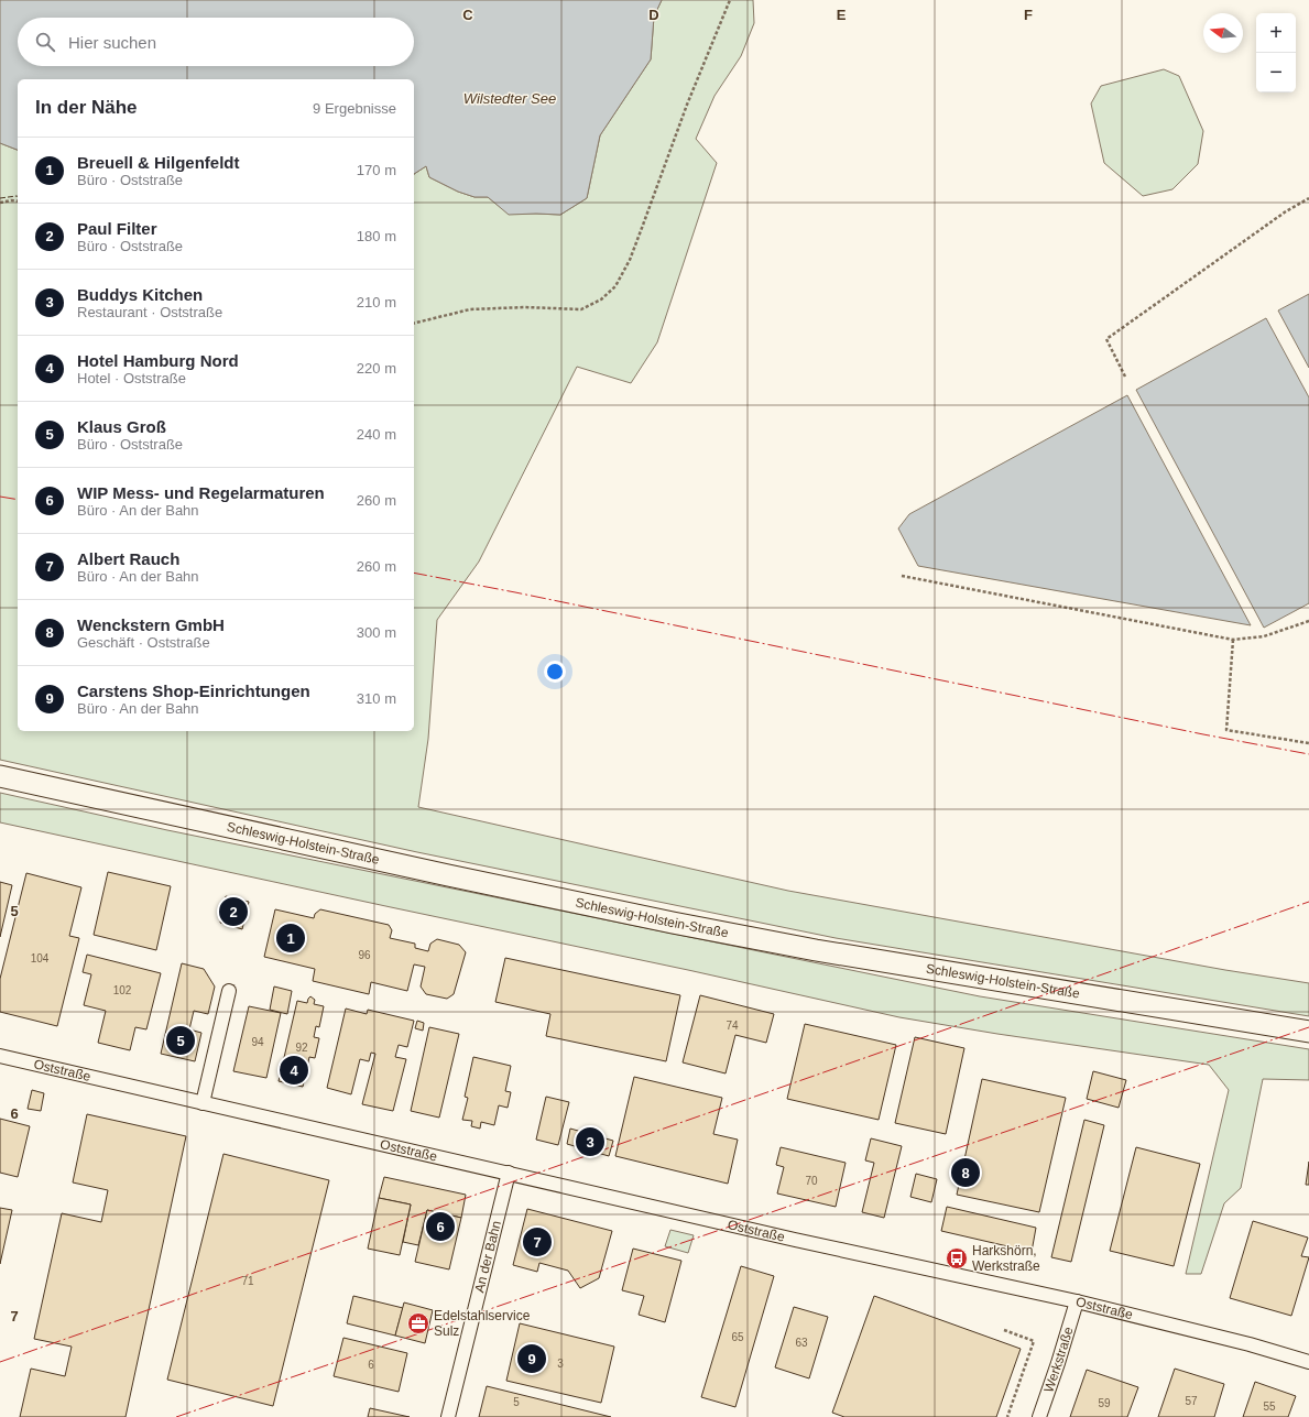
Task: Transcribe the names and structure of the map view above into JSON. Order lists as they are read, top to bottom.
{
  "streets": {
    "main road": ["Schleswig-Holstein-Straße"],
    "street": ["Oststraße", "An der Bahn", "Werkstraße"]
  },
  "crossings": [
    ["Oststraße", "An der Bahn"],
    ["Oststraße", "Werkstraße"]
  ],
  "water": ["Wilstedter See"],
  "places": {
    "bus stop": ["Harkshörn, Werkstraße"],
    "office": ["Edelstahlservice Sulz"]
  },
  "house_numbers": [
    "96",
    "104",
    "102",
    "74",
    "94",
    "92",
    "70",
    "71",
    "65",
    "63",
    "3",
    "6",
    "57",
    "5",
    "59",
    "55"
  ],
  "north": "left",
  "page": {
    "map_buttons": ["+", "−"],
    "search": "Hier suchen",
    "heading": ["In der Nähe", "9 Ergebnisse"],
    "list": [
      {
        "mark": "1",
        "name": "Breuell & Hilgenfeldt",
        "note": "Büro · Oststraße",
        "value": "170 m"
      },
      {
        "mark": "2",
        "name": "Paul Filter",
        "note": "Büro · Oststraße",
        "value": "180 m"
      },
      {
        "mark": "3",
        "name": "Buddys Kitchen",
        "note": "Restaurant · Oststraße",
        "value": "210 m"
      },
      {
        "mark": "4",
        "name": "Hotel Hamburg Nord",
        "note": "Hotel · Oststraße",
        "value": "220 m"
      },
      {
        "mark": "5",
        "name": "Klaus Groß",
        "note": "Büro · Oststraße",
        "value": "240 m"
      },
      {
        "mark": "6",
        "name": "WIP Mess- und Regelarmaturen",
        "note": "Büro · An der Bahn",
        "value": "260 m"
      },
      {
        "mark": "7",
        "name": "Albert Rauch",
        "note": "Büro · An der Bahn",
        "value": "260 m"
      },
      {
        "mark": "8",
        "name": "Wenckstern GmbH",
        "note": "Geschäft · Oststraße",
        "value": "300 m"
      },
      {
        "mark": "9",
        "name": "Carstens Shop-Einrichtungen",
        "note": "Büro · An der Bahn",
        "value": "310 m"
      }
    ],
    "pins": [
      "2",
      "1",
      "5",
      "4",
      "3",
      "8",
      "6",
      "7",
      "9"
    ]
  },
  "grid": {
    "columns": [
      "C",
      "D",
      "E",
      "F"
    ],
    "rows": ["5", "6", "7"]
  }
}
